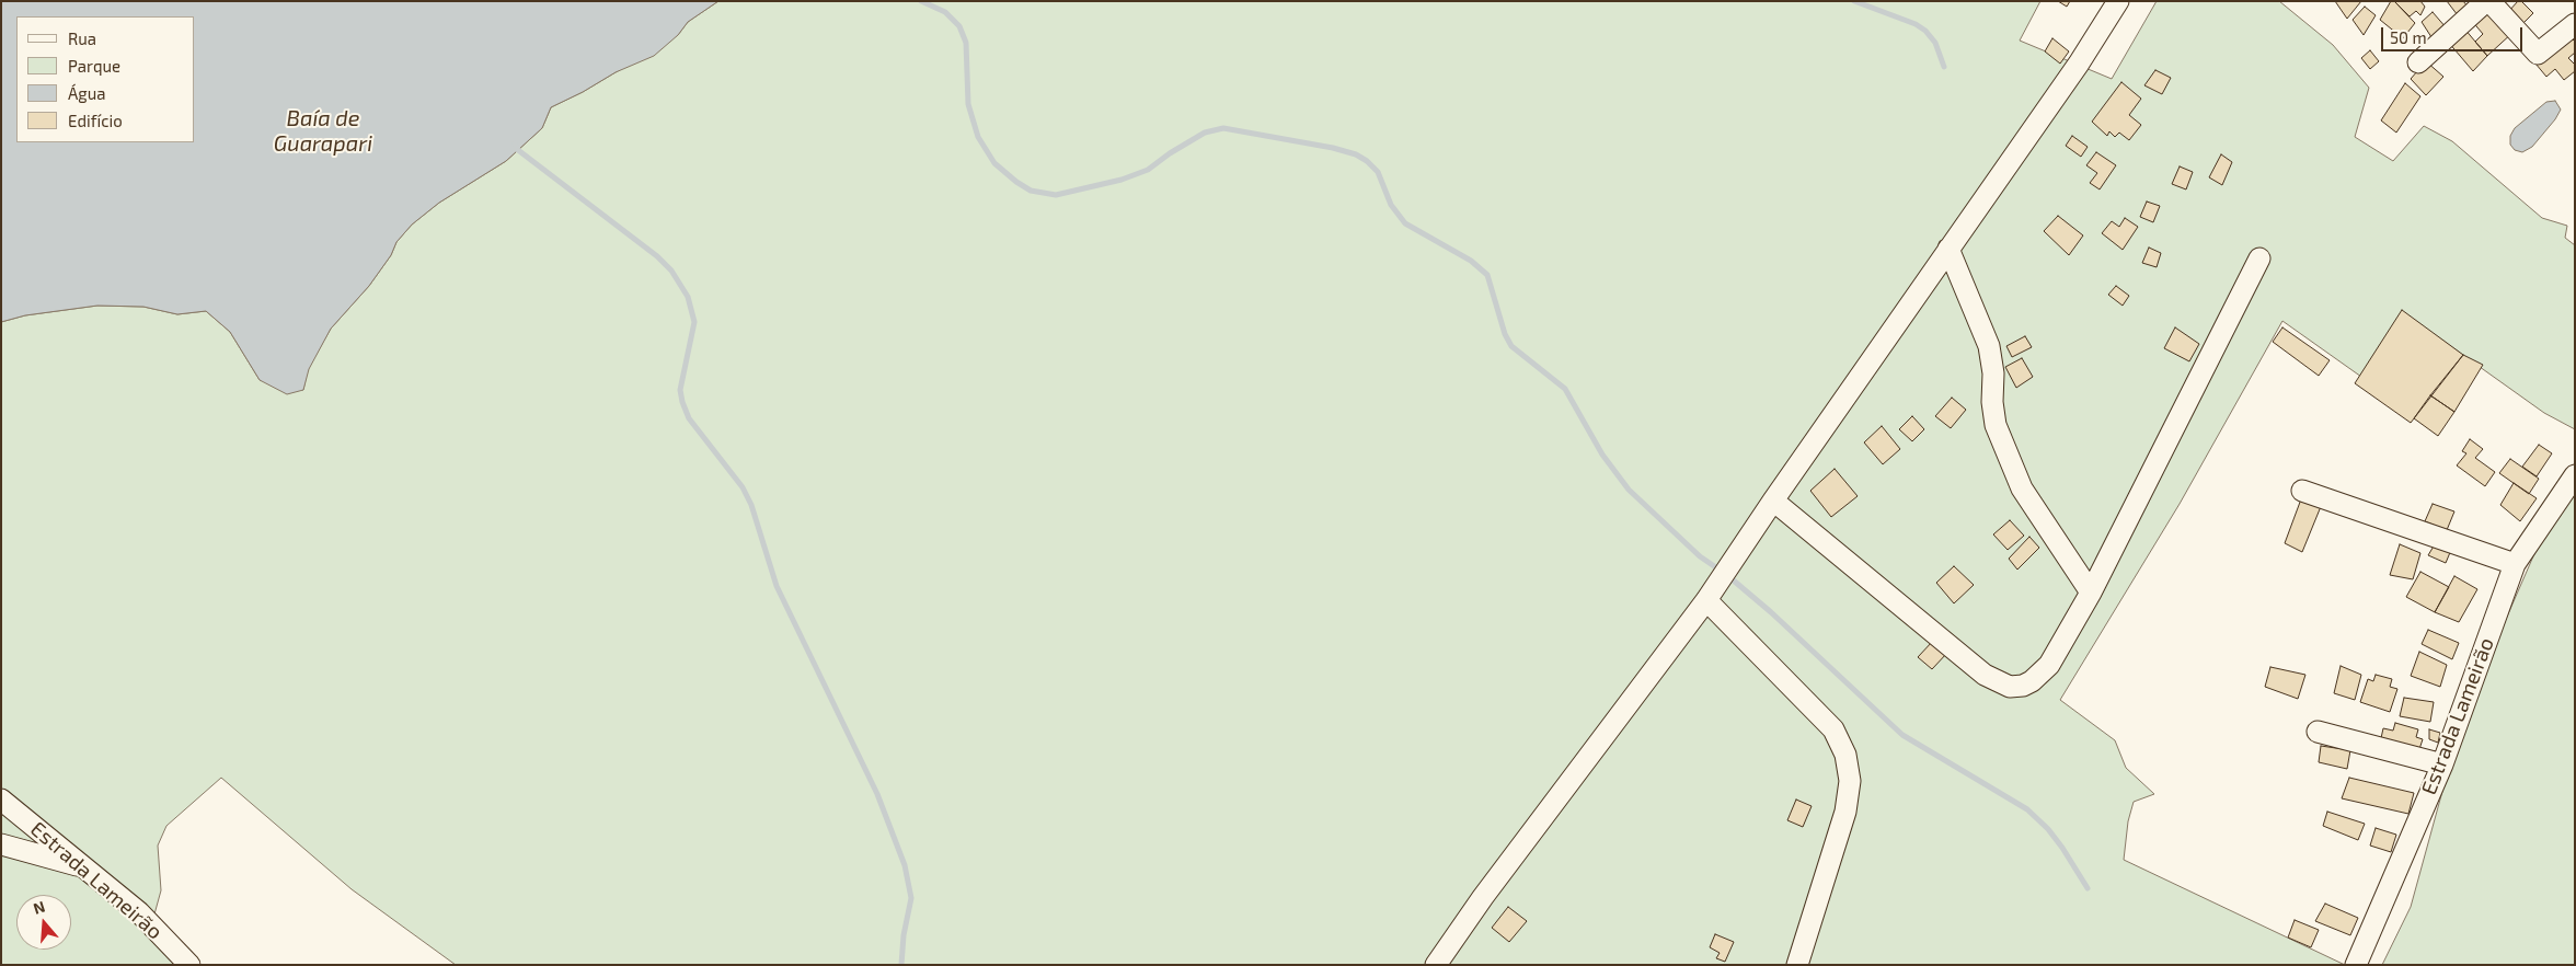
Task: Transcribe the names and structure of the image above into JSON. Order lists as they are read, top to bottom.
{
  "streets": {
    "street": ["Estrada Lameirão"]
  },
  "water": ["Baía de Guarapari"],
  "legend": [
    "Rua",
    "Parque",
    "Água",
    "Edifício"
  ],
  "scale_bar": "50 m",
  "north": "top"
}
